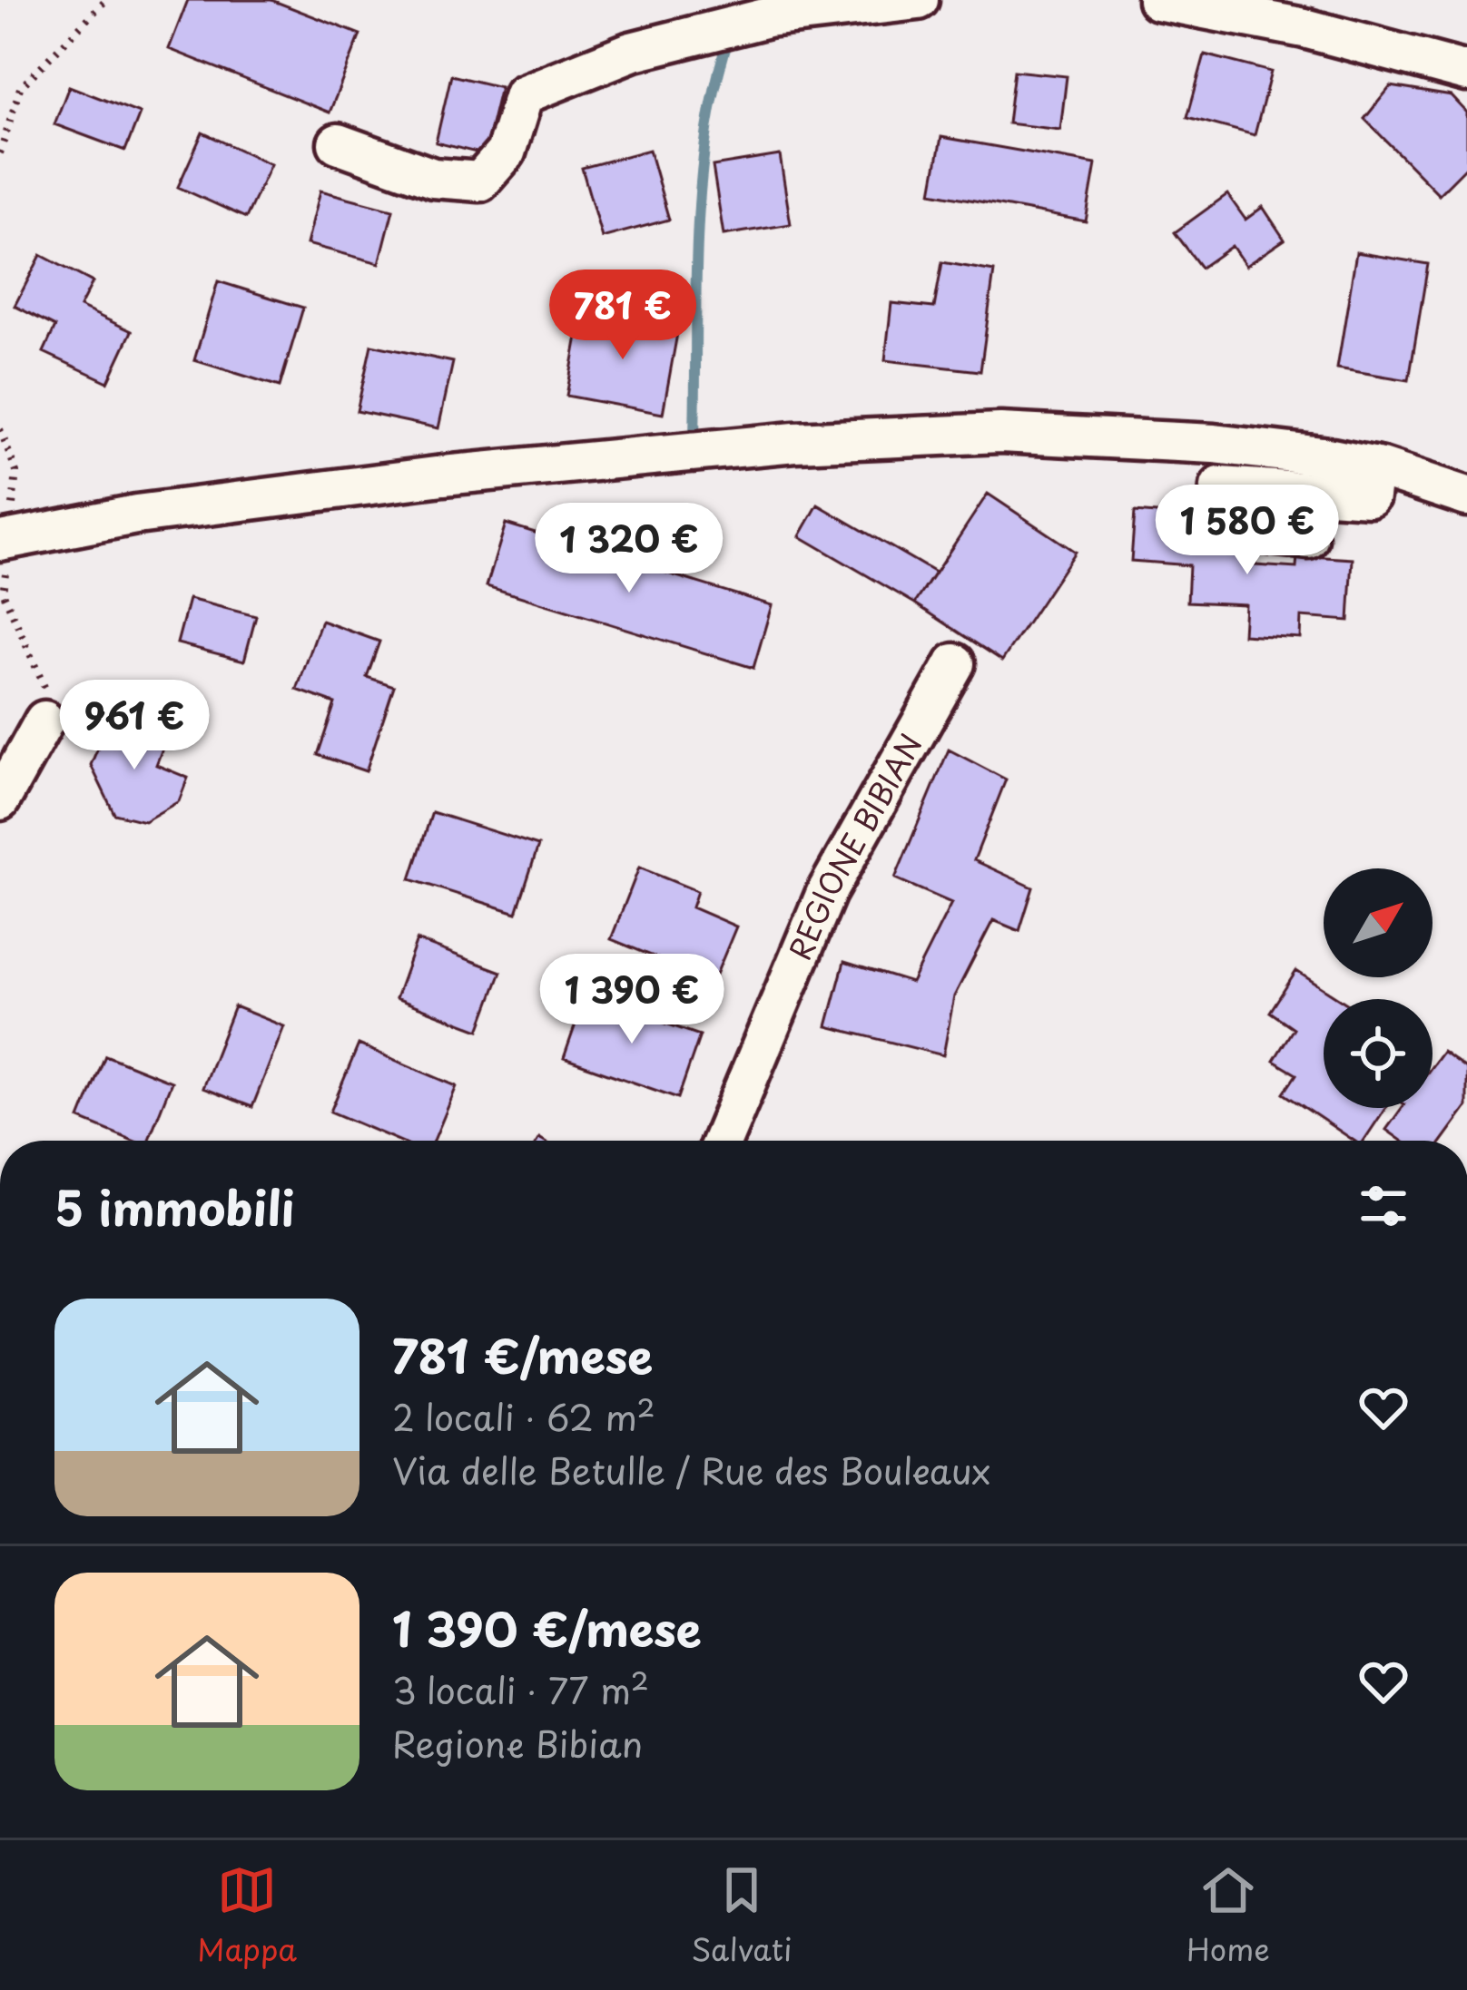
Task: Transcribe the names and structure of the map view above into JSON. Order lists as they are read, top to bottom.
{
  "streets": {
    "street": ["REGIONE BIBIAN"]
  },
  "north": "top right",
  "page": {
    "price": [
      "781 €",
      "1 580 €",
      "1 320 €",
      "961 €",
      "1 390 €"
    ],
    "heading": "5 immobili",
    "list": [
      {
        "name": "781 €/mese",
        "note": "2 locali · 62 m² · Via delle Betulle / Rue des Bouleaux"
      },
      {
        "name": "1 390 €/mese",
        "note": "3 locali · 77 m² · Regione Bibian"
      }
    ],
    "tabs": ["Mappa", "Salvati", "Home"]
  }
}
